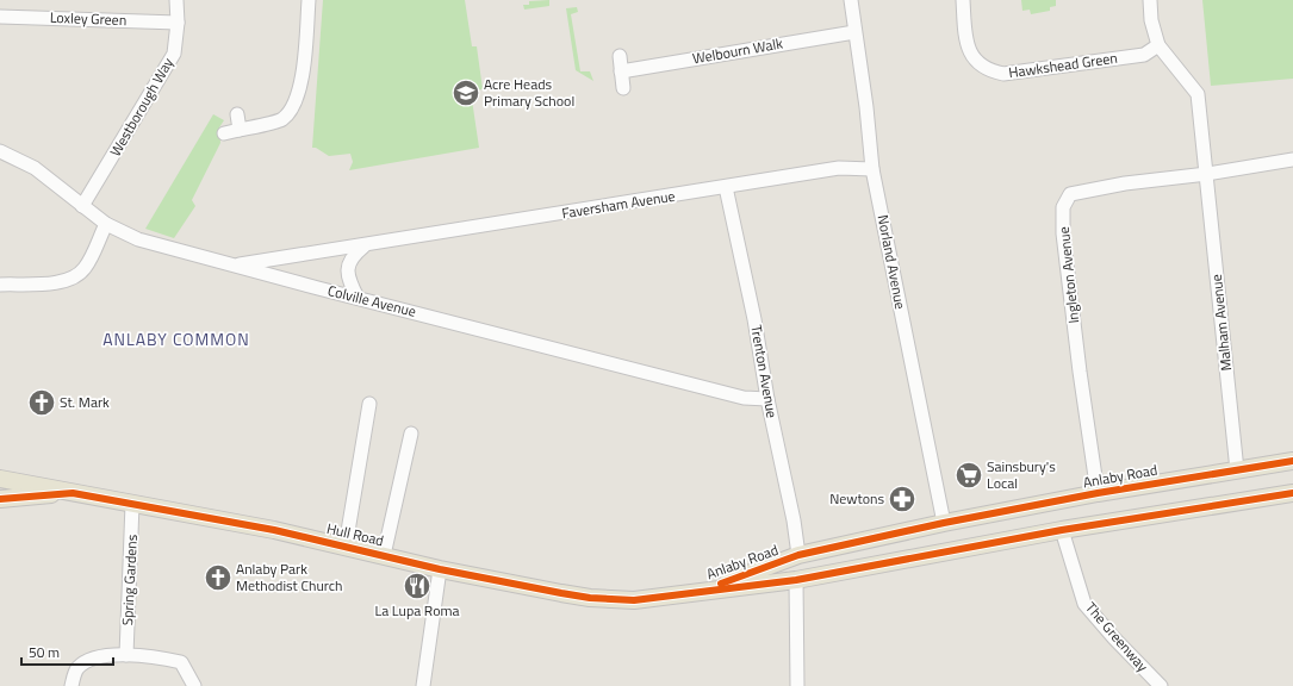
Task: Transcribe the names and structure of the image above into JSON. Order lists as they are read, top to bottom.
{
  "streets": {
    "main road": ["Anlaby Road", "Hull Road"],
    "street": [
      "Loxley Green",
      "Welbourn Walk",
      "Hawkshead Green",
      "Westborough Way",
      "Faversham Avenue",
      "Norland Avenue",
      "Ingleton Avenue",
      "Colville Avenue",
      "Malham Avenue",
      "Trenton Avenue",
      "Spring Gardens",
      "The Greenway"
    ]
  },
  "crossings": [
    ["Loxley Green", "Westborough Way"],
    ["Welbourn Walk", "Norland Avenue"],
    ["Hawkshead Green", "Malham Avenue"],
    ["Westborough Way", "Colville Avenue"],
    ["Faversham Avenue", "Norland Avenue"],
    ["Faversham Avenue", "Colville Avenue"],
    ["Faversham Avenue", "Trenton Avenue"],
    ["Norland Avenue", "Anlaby Road"],
    ["Ingleton Avenue", "Malham Avenue"],
    ["Ingleton Avenue", "Anlaby Road"],
    ["Colville Avenue", "Trenton Avenue"],
    ["Malham Avenue", "Anlaby Road"],
    ["Trenton Avenue", "Anlaby Road"],
    ["Anlaby Road", "Hull Road"],
    ["Anlaby Road", "The Greenway"],
    ["Hull Road", "Spring Gardens"]
  ],
  "districts": ["ANLABY COMMON"],
  "places": {
    "school or university": ["Acre Heads Primary School"],
    "church": ["St. Mark", "Anlaby Park Methodist Church"],
    "supermarket": ["Sainsbury's Local"],
    "pharmacy": ["Newtons"],
    "restaurant": ["La Lupa Roma"]
  },
  "scale_bar": "50 m"
}
